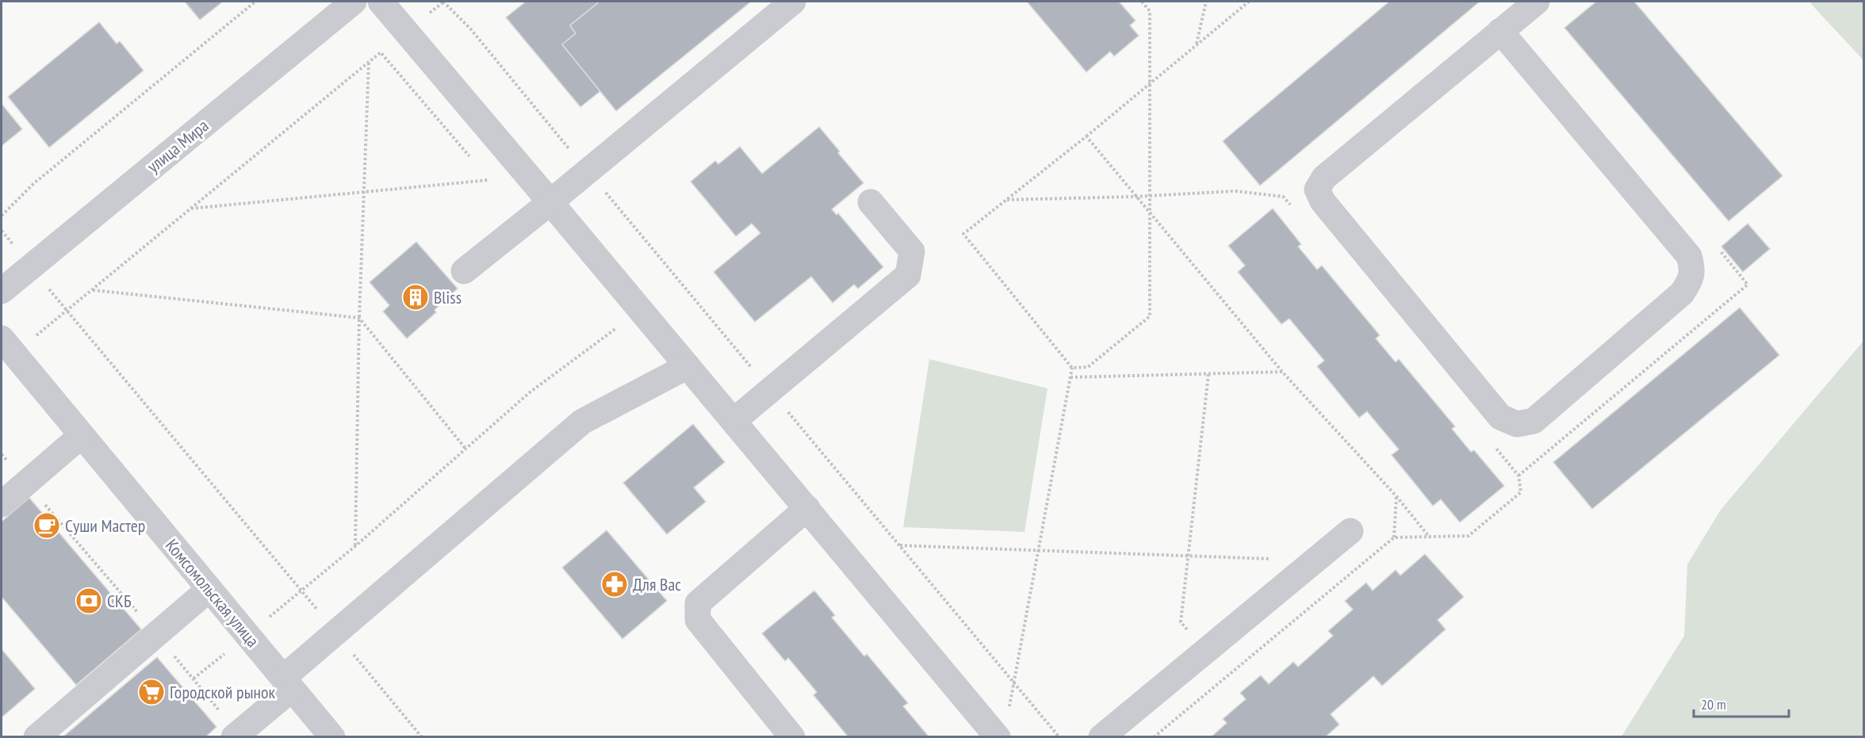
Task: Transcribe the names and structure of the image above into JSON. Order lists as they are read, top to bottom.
{
  "streets": {
    "street": ["улица Мира", "Комсомольская улица"]
  },
  "places": {
    "building": ["Bliss"],
    "cafe": ["Суши Мастер"],
    "pharmacy": ["Для Вас"],
    "bank": ["СКБ"],
    "supermarket": ["Городской рынок"]
  },
  "scale_bar": "20 m"
}
